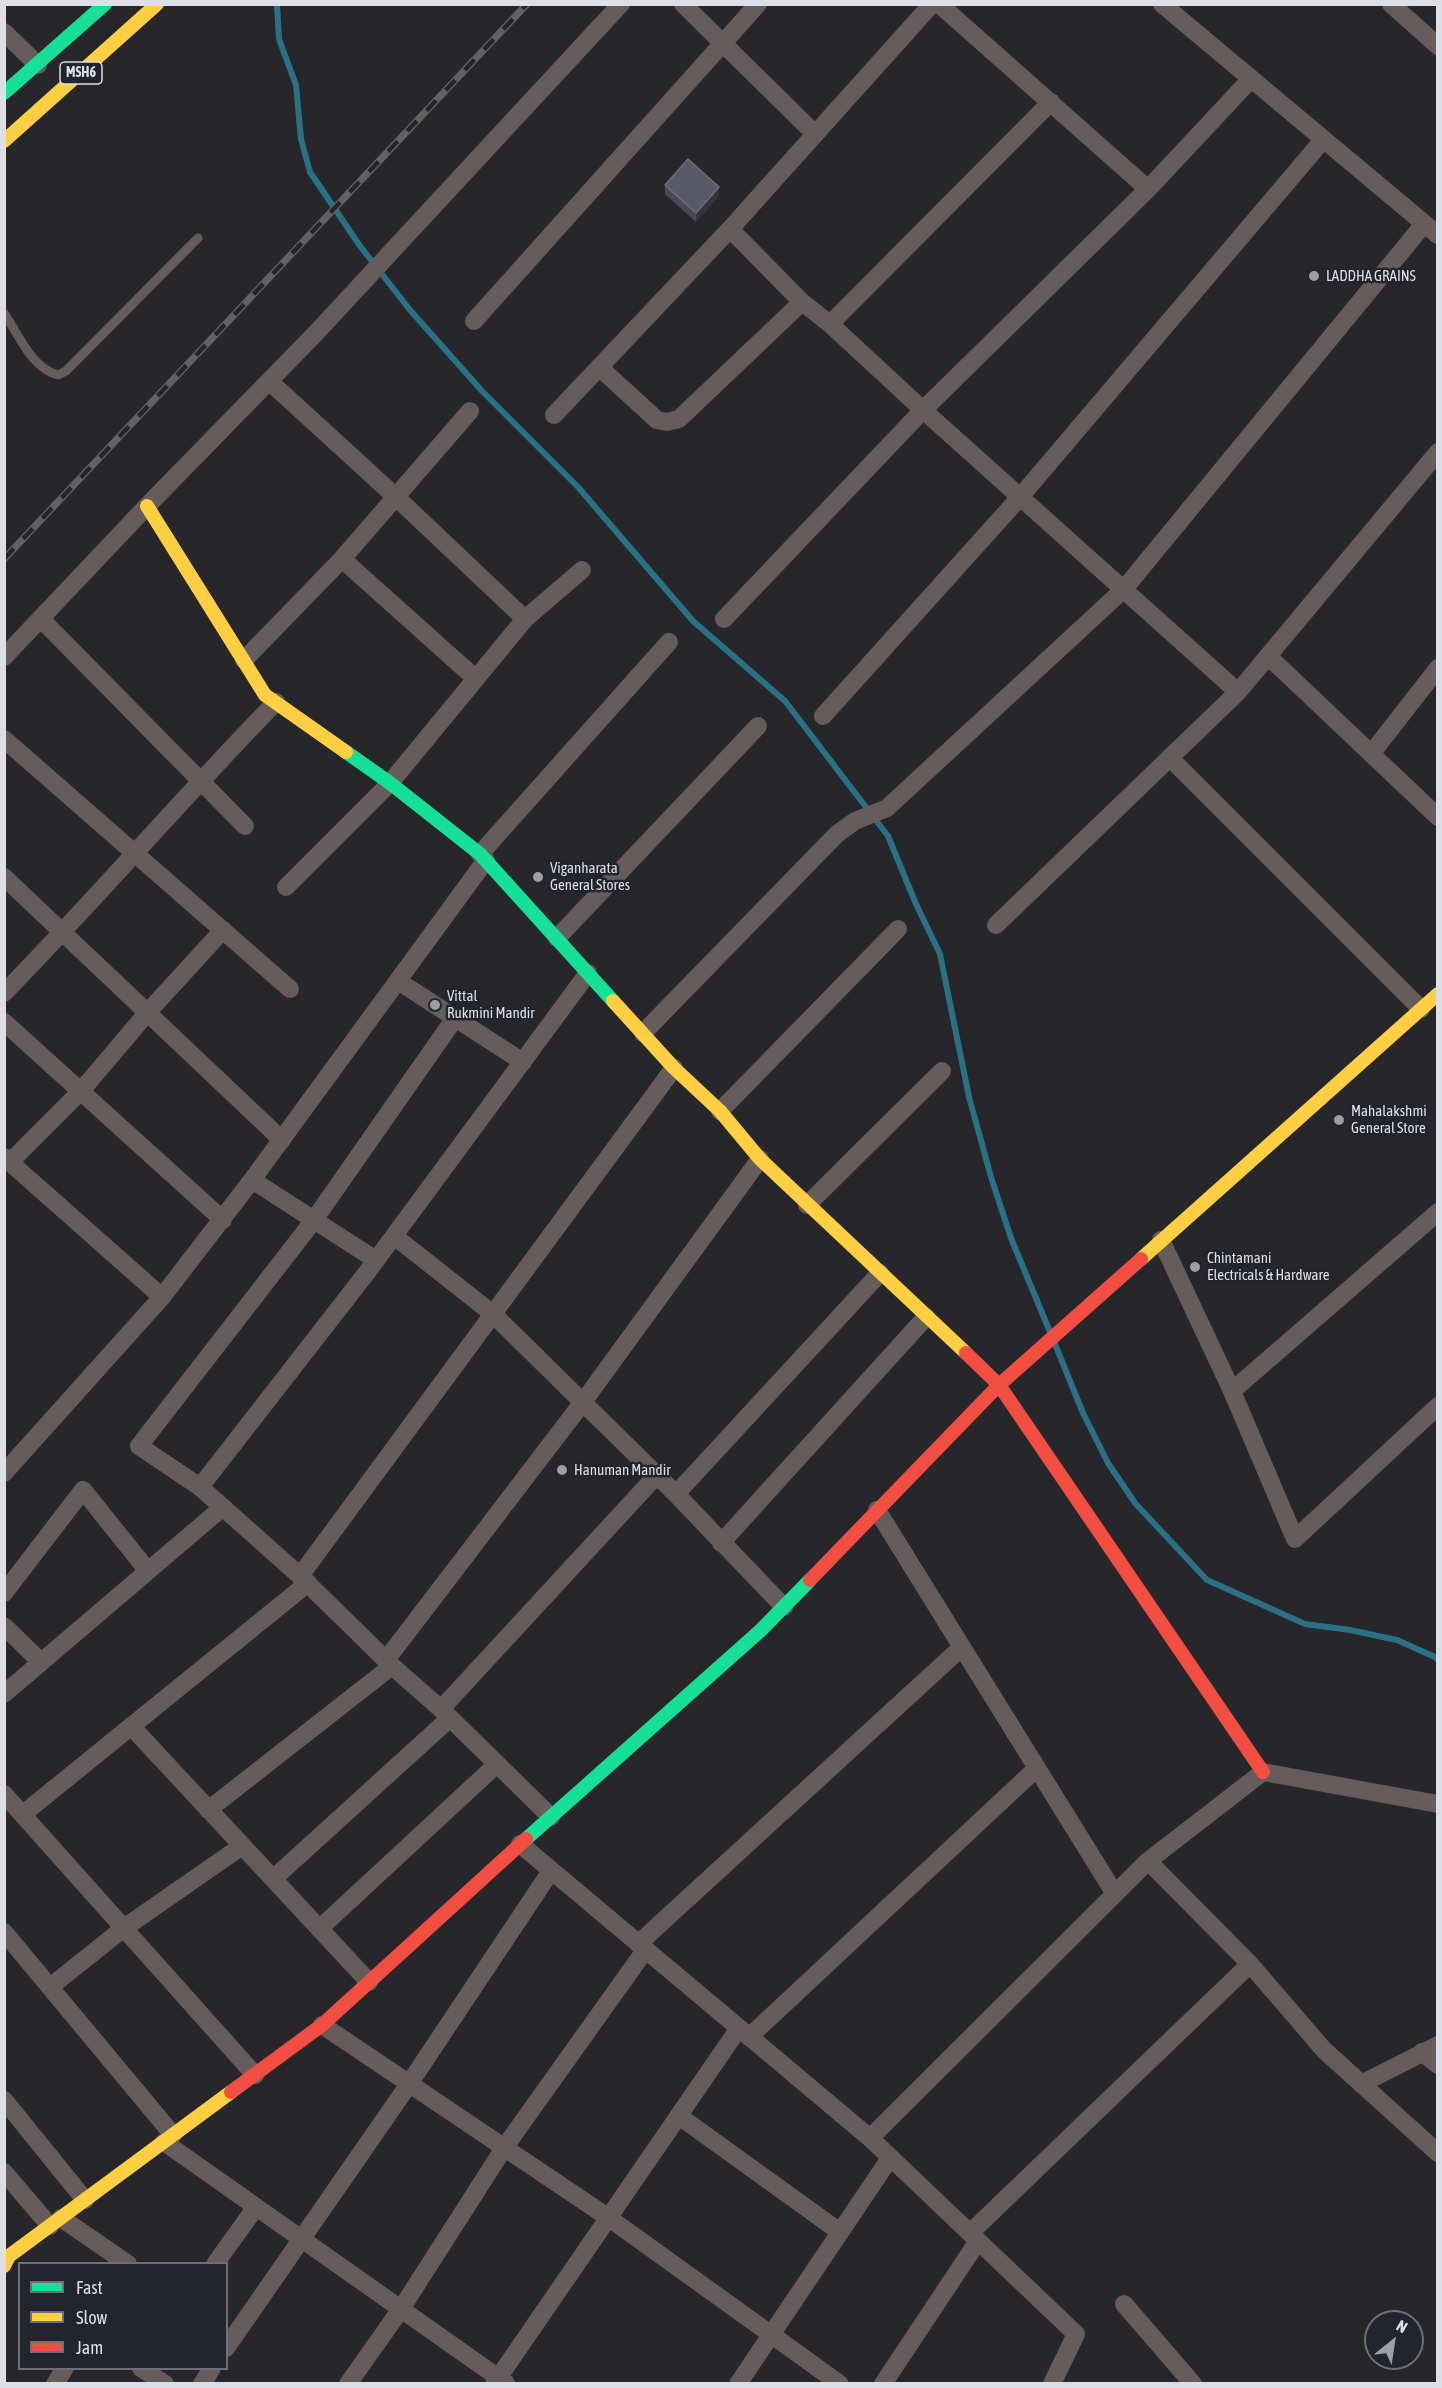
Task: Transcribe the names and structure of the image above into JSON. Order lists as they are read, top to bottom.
{
  "streets": {
    "street": ["MSH6"]
  },
  "places": [
    "LADDHA GRAINS",
    "Viganharata General Stores",
    "Vittal Rukmini Mandir",
    "Mahalakshmi General Store",
    "Chintamani Electricals & Hardware",
    "Hanuman Mandir"
  ],
  "legend": ["Fast", "Slow", "Jam"],
  "north": "top right"
}
